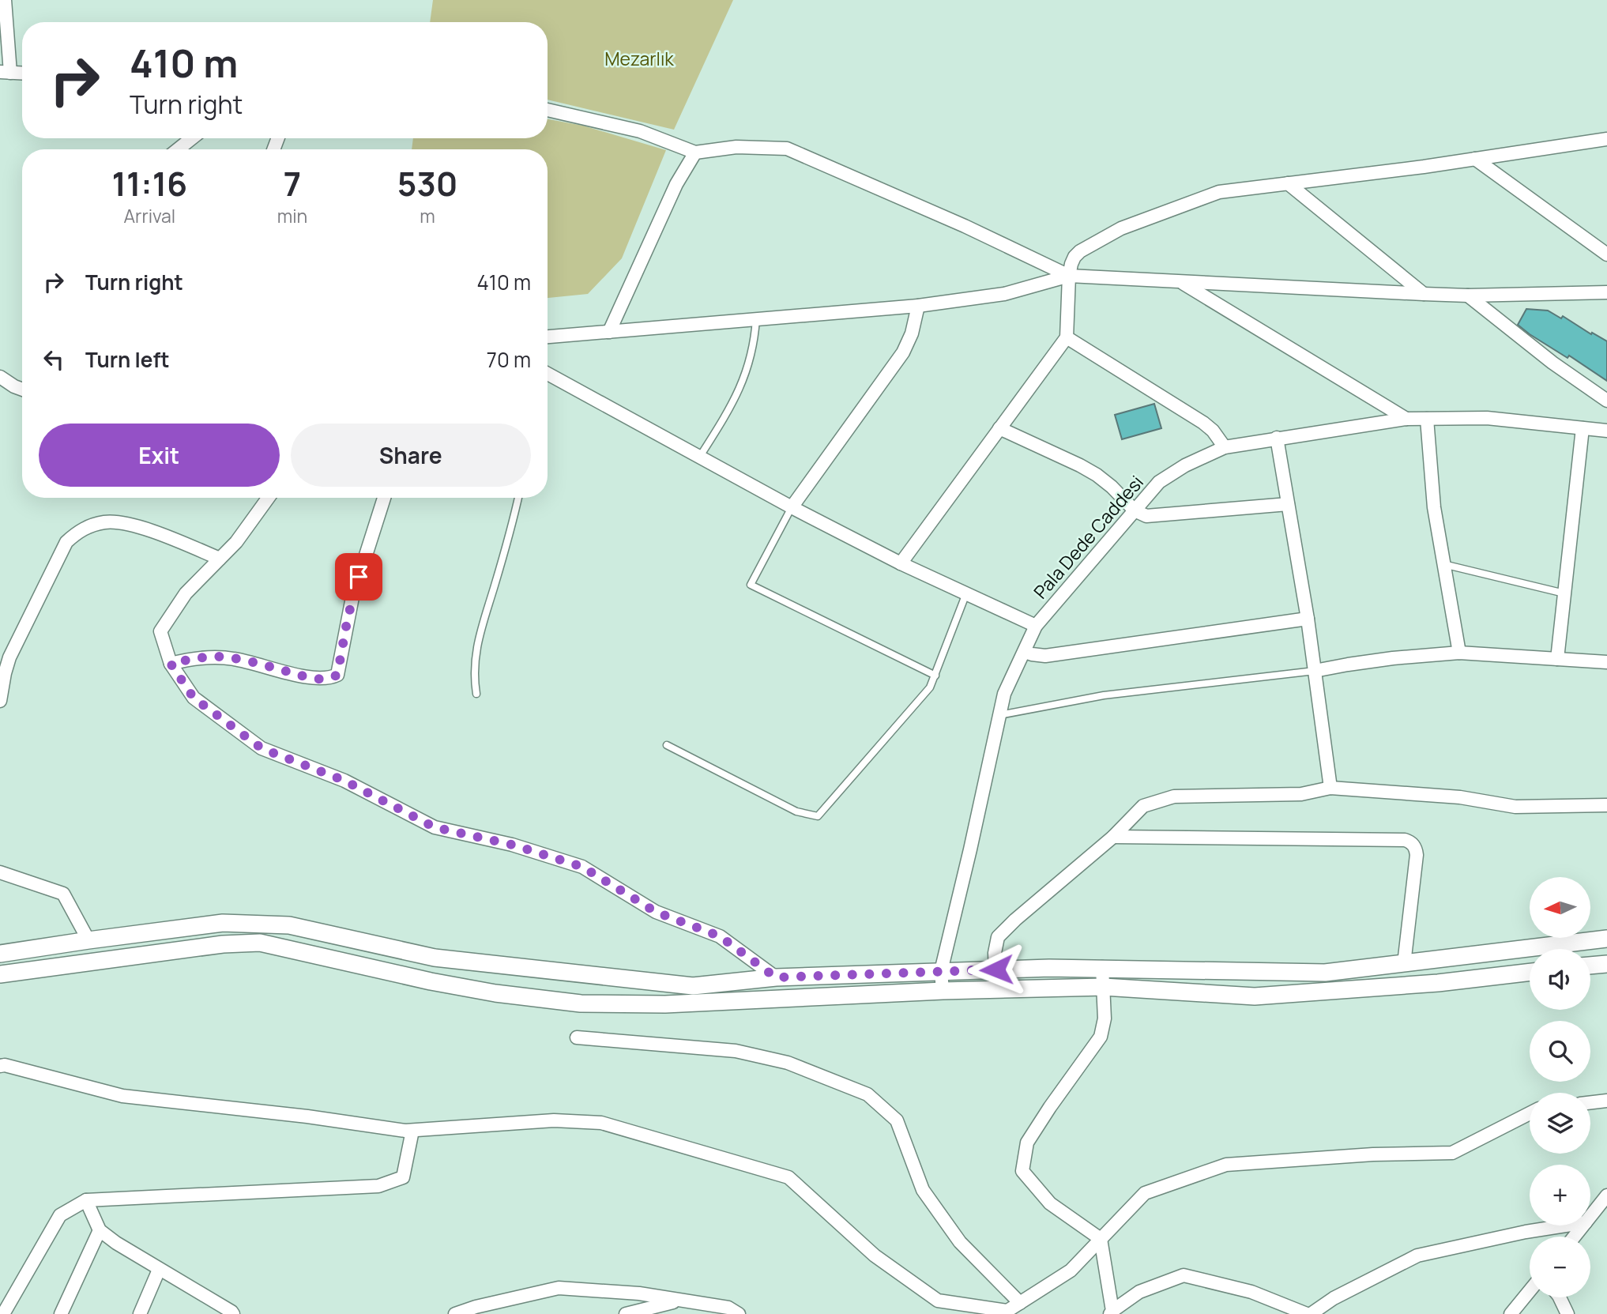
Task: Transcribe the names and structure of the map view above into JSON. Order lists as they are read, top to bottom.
{
  "streets": {
    "street": ["Pala Dede Caddesi"]
  },
  "parks": ["Mezarlık"],
  "north": "left",
  "page": {
    "turn": ["410 m", "Turn right"],
    "eta": [
      "11:16",
      "Arrival",
      "7",
      "min",
      "530",
      "m"
    ],
    "list": [
      {
        "name": "Turn right",
        "value": "410 m"
      },
      {
        "name": "Turn left",
        "value": "70 m"
      }
    ],
    "buttons": ["Exit", "Share"],
    "map_buttons": ["+", "−"]
  }
}
